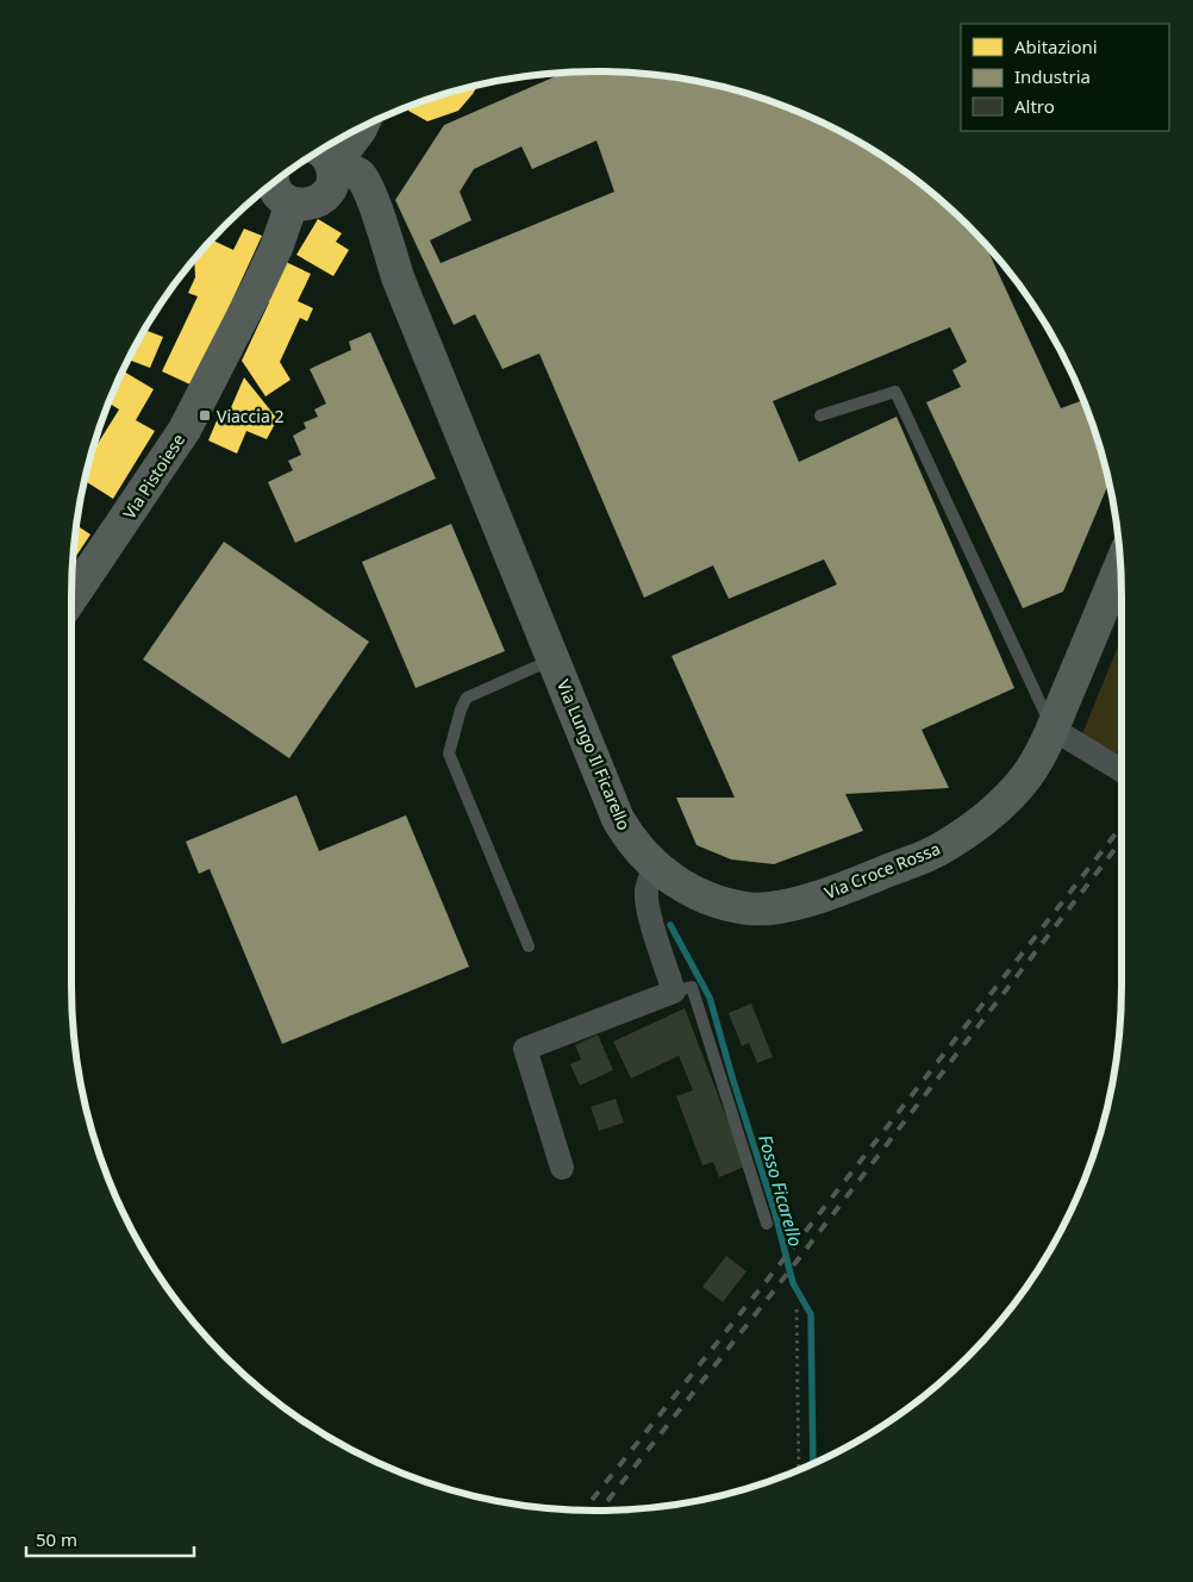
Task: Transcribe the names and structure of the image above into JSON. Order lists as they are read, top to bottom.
{
  "streets": {
    "street": ["Via Pistoiese", "Via Lungo Il Ficarello", "Via Croce Rossa"]
  },
  "crossings": [
    ["Via Pistoiese", "Via Lungo Il Ficarello"],
    ["Via Lungo Il Ficarello", "Via Croce Rossa"]
  ],
  "water": ["Fosso Ficarello"],
  "places": {
    "transit": ["Viaccia 2"]
  },
  "legend": ["Abitazioni", "Industria", "Altro"],
  "scale_bar": "50 m"
}
